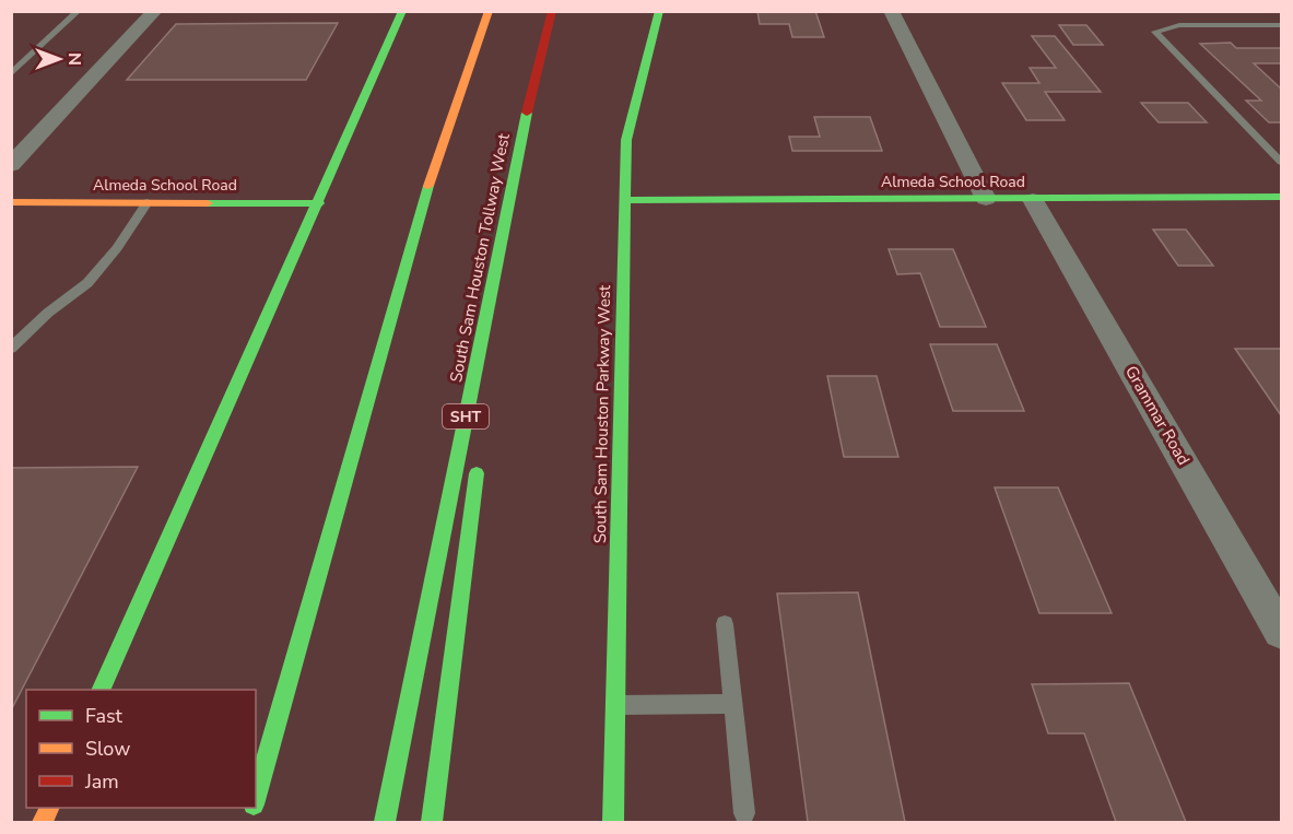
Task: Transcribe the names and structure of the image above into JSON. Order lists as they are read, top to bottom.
{
  "streets": {
    "main road": [
      "Almeda School Road",
      "South Sam Houston Tollway West",
      "South Sam Houston Parkway West",
      "SHT"
    ],
    "street": ["Grammar Road"]
  },
  "crossings": [
    ["Almeda School Road", "South Sam Houston Parkway West"],
    ["Almeda School Road", "Grammar Road"]
  ],
  "legend": ["Fast", "Slow", "Jam"],
  "north": "right"
}
